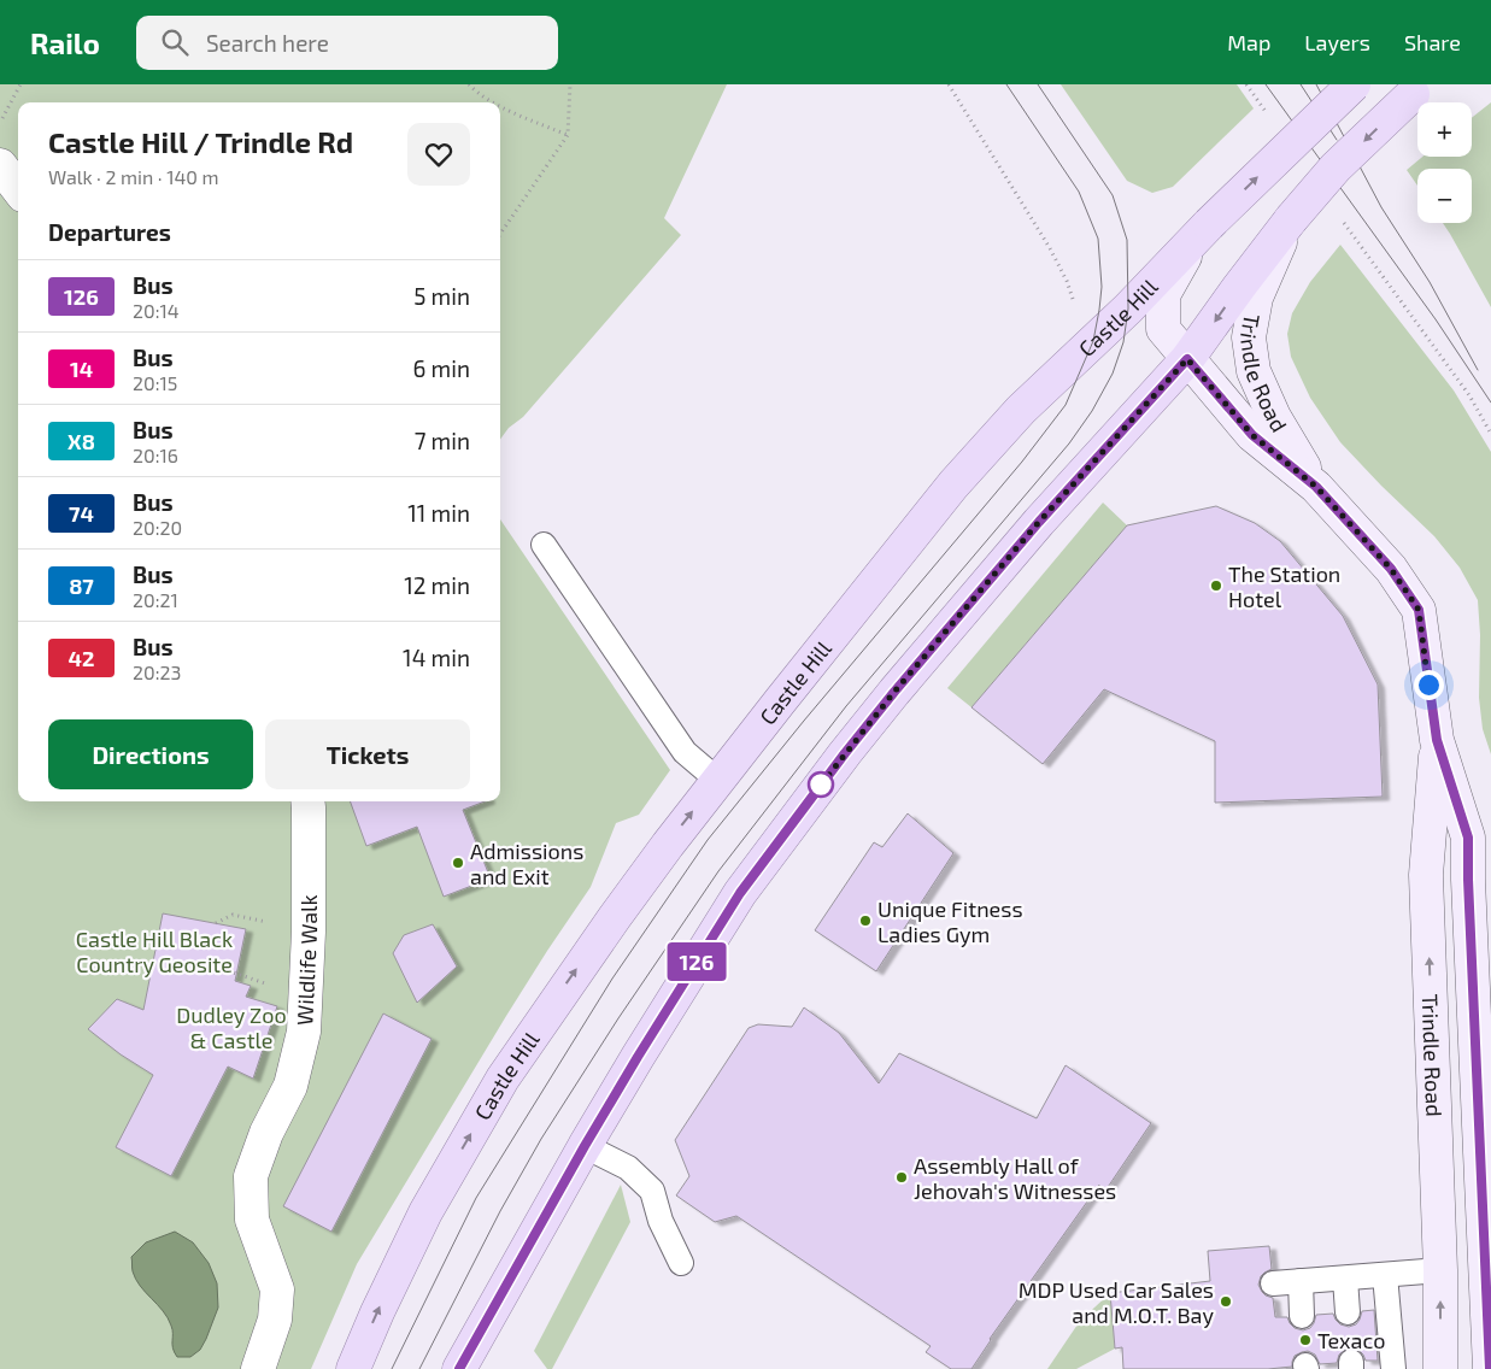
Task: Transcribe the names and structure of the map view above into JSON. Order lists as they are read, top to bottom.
{
  "streets": {
    "main road": ["Castle Hill", "Trindle Road"],
    "street": ["Wildlife Walk"]
  },
  "crossings": [
    ["Castle Hill", "Trindle Road"]
  ],
  "parks": ["Castle Hill Black Country Geosite", "Dudley Zoo & Castle"],
  "places": [
    "The Station Hotel",
    "Admissions and Exit",
    "Unique Fitness Ladies Gym",
    "Assembly Hall of Jehovah's Witnesses",
    "MDP Used Car Sales and M.O.T. Bay",
    "Texaco"
  ],
  "lines": ["bus line 126"],
  "page": {
    "header": "Railo",
    "search": "Search here",
    "nav": ["Map", "Layers", "Share"],
    "on_map": "126",
    "map_buttons": ["+", "−"],
    "heading": [
      ["Castle Hill / Trindle Rd", "Walk · 2 min · 140 m"],
      "Departures"
    ],
    "list": [
      {
        "mark": "126",
        "name": "Bus",
        "note": "20:14",
        "value": "5 min"
      },
      {
        "mark": "14",
        "name": "Bus",
        "note": "20:15",
        "value": "6 min"
      },
      {
        "mark": "X8",
        "name": "Bus",
        "note": "20:16",
        "value": "7 min"
      },
      {
        "mark": "74",
        "name": "Bus",
        "note": "20:20",
        "value": "11 min"
      },
      {
        "mark": "87",
        "name": "Bus",
        "note": "20:21",
        "value": "12 min"
      },
      {
        "mark": "42",
        "name": "Bus",
        "note": "20:23",
        "value": "14 min"
      }
    ],
    "buttons": ["Directions", "Tickets"]
  }
}
